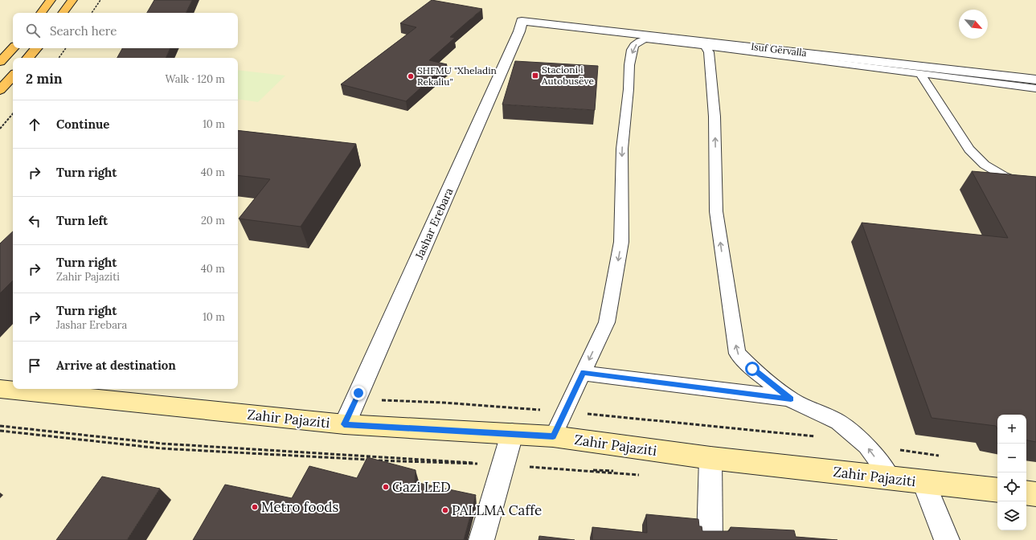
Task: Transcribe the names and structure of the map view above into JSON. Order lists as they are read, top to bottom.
{
  "streets": {
    "main road": ["Zahir Pajaziti"],
    "street": ["Isuf Gërvalla", "Jashar Erebara"]
  },
  "crossings": [
    ["Isuf Gërvalla", "Jashar Erebara"],
    ["Jashar Erebara", "Zahir Pajaziti"]
  ],
  "places": {
    "transit": ["Stacioni i Autobusëve"],
    "other": [
      "SHFMU \"Xheladin Rekaliu\"",
      "Gazi LED",
      "Metro foods",
      "PALLMA Caffe"
    ]
  },
  "north": "bottom right",
  "page": {
    "search": "Search here",
    "heading": ["2 min", "Walk · 120 m"],
    "list": [
      ["Continue", "10 m"],
      ["Turn right", "40 m"],
      ["Turn left", "20 m"],
      ["Turn right", "Zahir Pajaziti", "40 m"],
      ["Turn right", "Jashar Erebara", "10 m"],
      "Arrive at destination"
    ],
    "map_buttons": ["+", "−"]
  }
}
